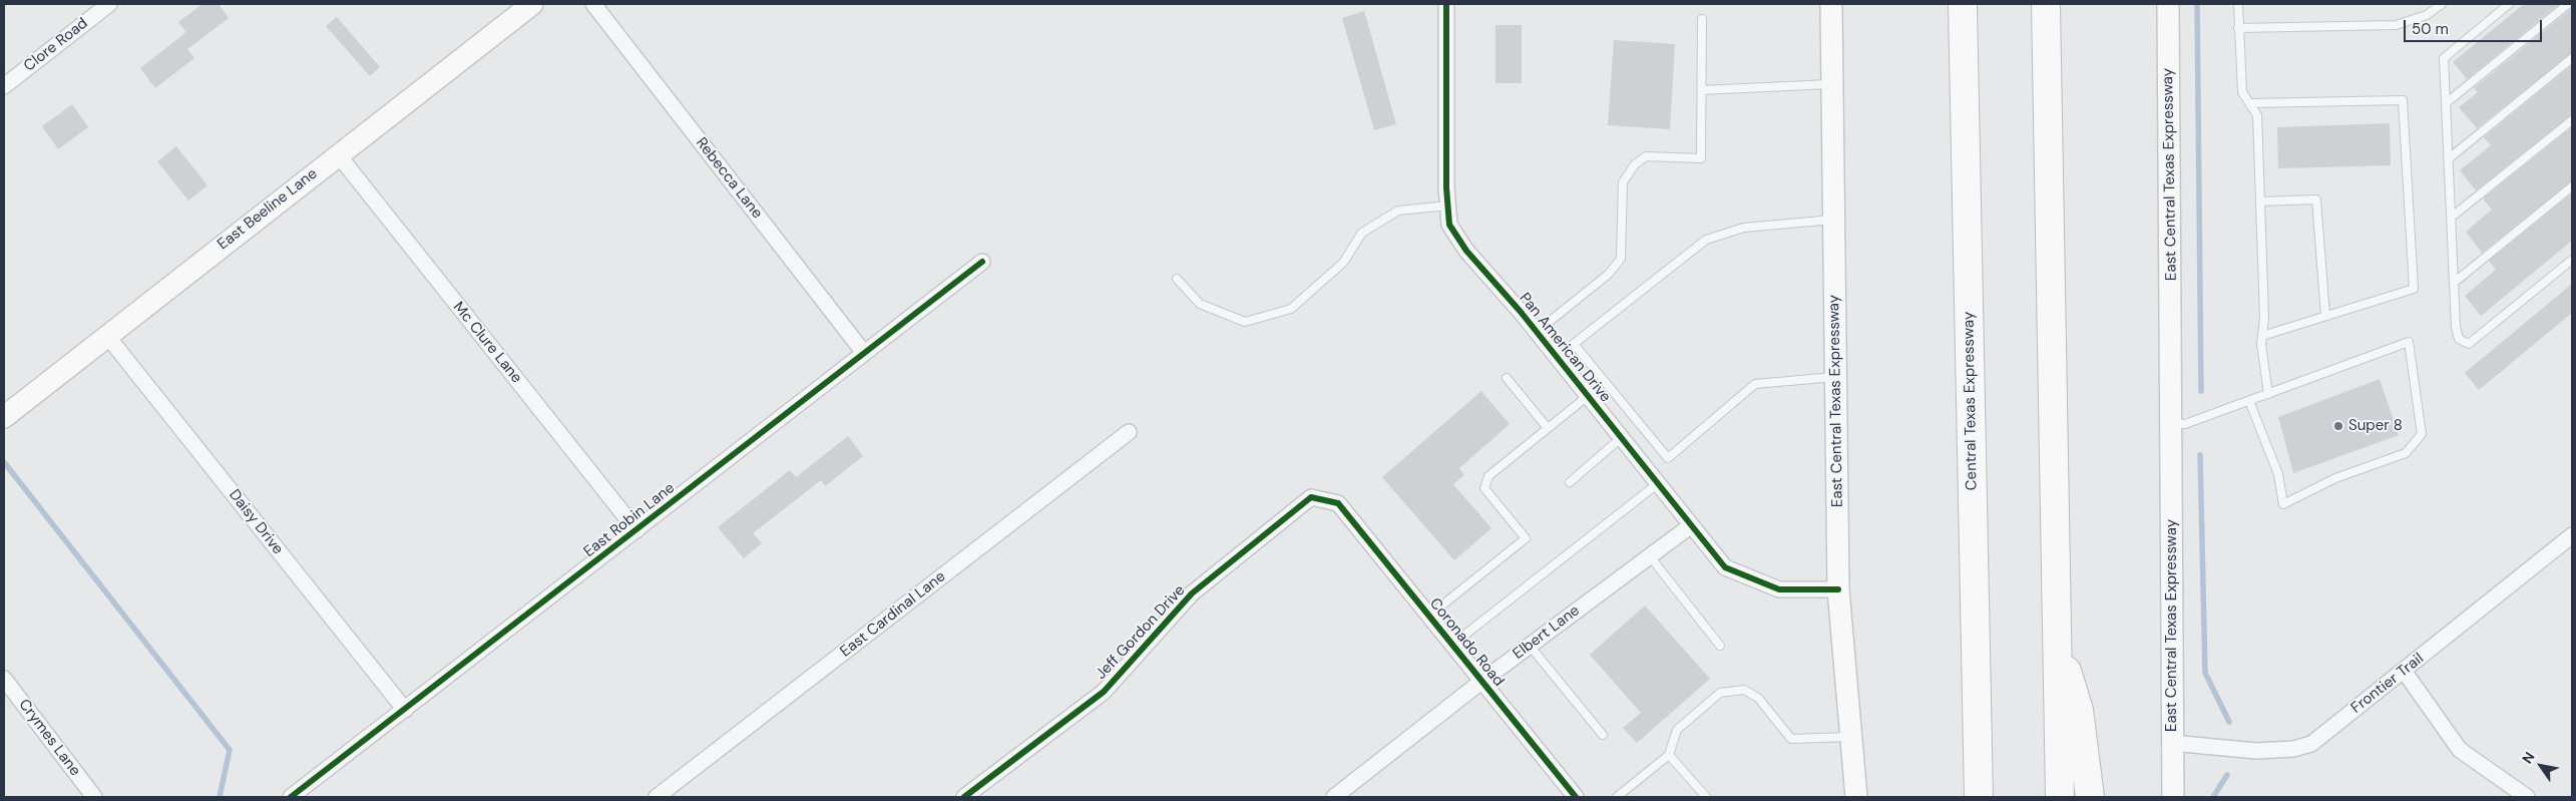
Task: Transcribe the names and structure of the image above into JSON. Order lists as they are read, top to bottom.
{
  "streets": {
    "highway": ["Central Texas Expressway"],
    "main road": ["East Central Texas Expressway", "East Beeline Lane"],
    "street": [
      "Clore Road",
      "Rebecca Lane",
      "Mc Clure Lane",
      "Pan American Drive",
      "East Robin Lane",
      "Daisy Drive",
      "East Cardinal Lane",
      "Jeff Gordon Drive",
      "Elbert Lane",
      "Coronado Road",
      "Frontier Trail",
      "Crymes Lane"
    ]
  },
  "crossings": [
    ["East Central Texas Expressway", "Pan American Drive"],
    ["East Central Texas Expressway", "Frontier Trail"],
    ["Rebecca Lane", "East Robin Lane"],
    ["East Beeline Lane", "Mc Clure Lane"],
    ["East Beeline Lane", "Daisy Drive"],
    ["Mc Clure Lane", "East Robin Lane"],
    ["Pan American Drive", "Elbert Lane"],
    ["East Robin Lane", "Daisy Drive"],
    ["Jeff Gordon Drive", "Coronado Road"],
    ["Elbert Lane", "Coronado Road"]
  ],
  "places": ["Super 8"],
  "scale_bar": "50 m",
  "north": "top left"
}
